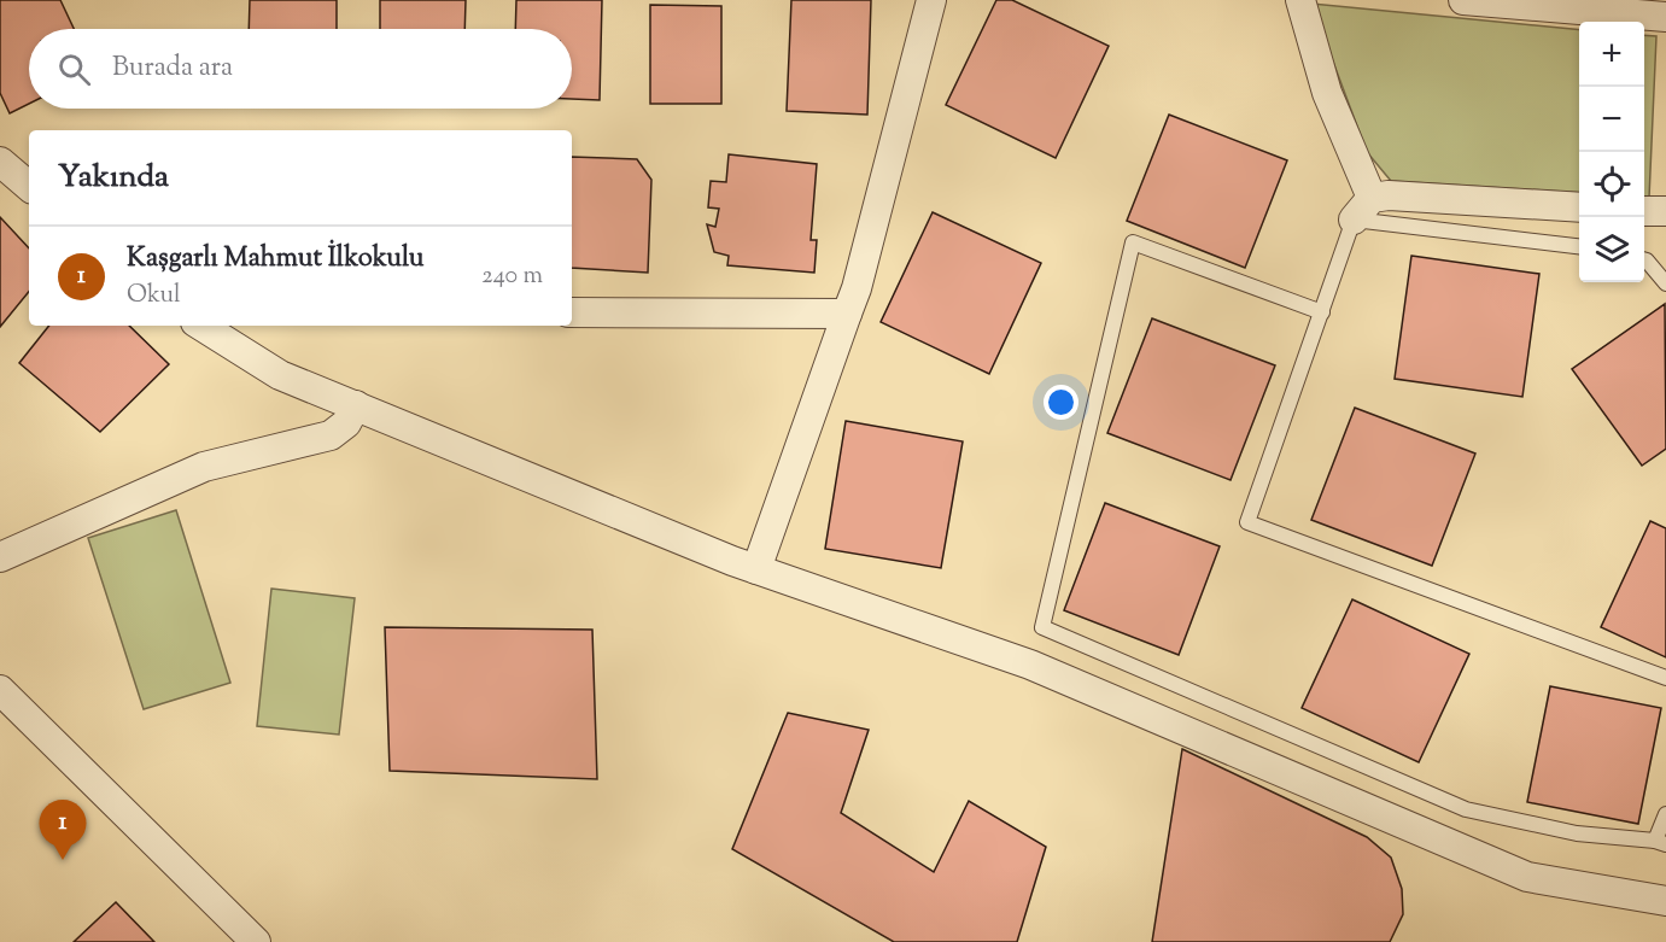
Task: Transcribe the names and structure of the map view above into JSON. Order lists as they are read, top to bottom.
{
  "page": {
    "map_buttons": ["+", "−"],
    "search": "Burada ara",
    "heading": "Yakında",
    "list": [
      {
        "mark": "1",
        "name": "Kaşgarlı Mahmut İlkokulu",
        "note": "Okul",
        "value": "240 m"
      }
    ],
    "pins": "1"
  }
}
